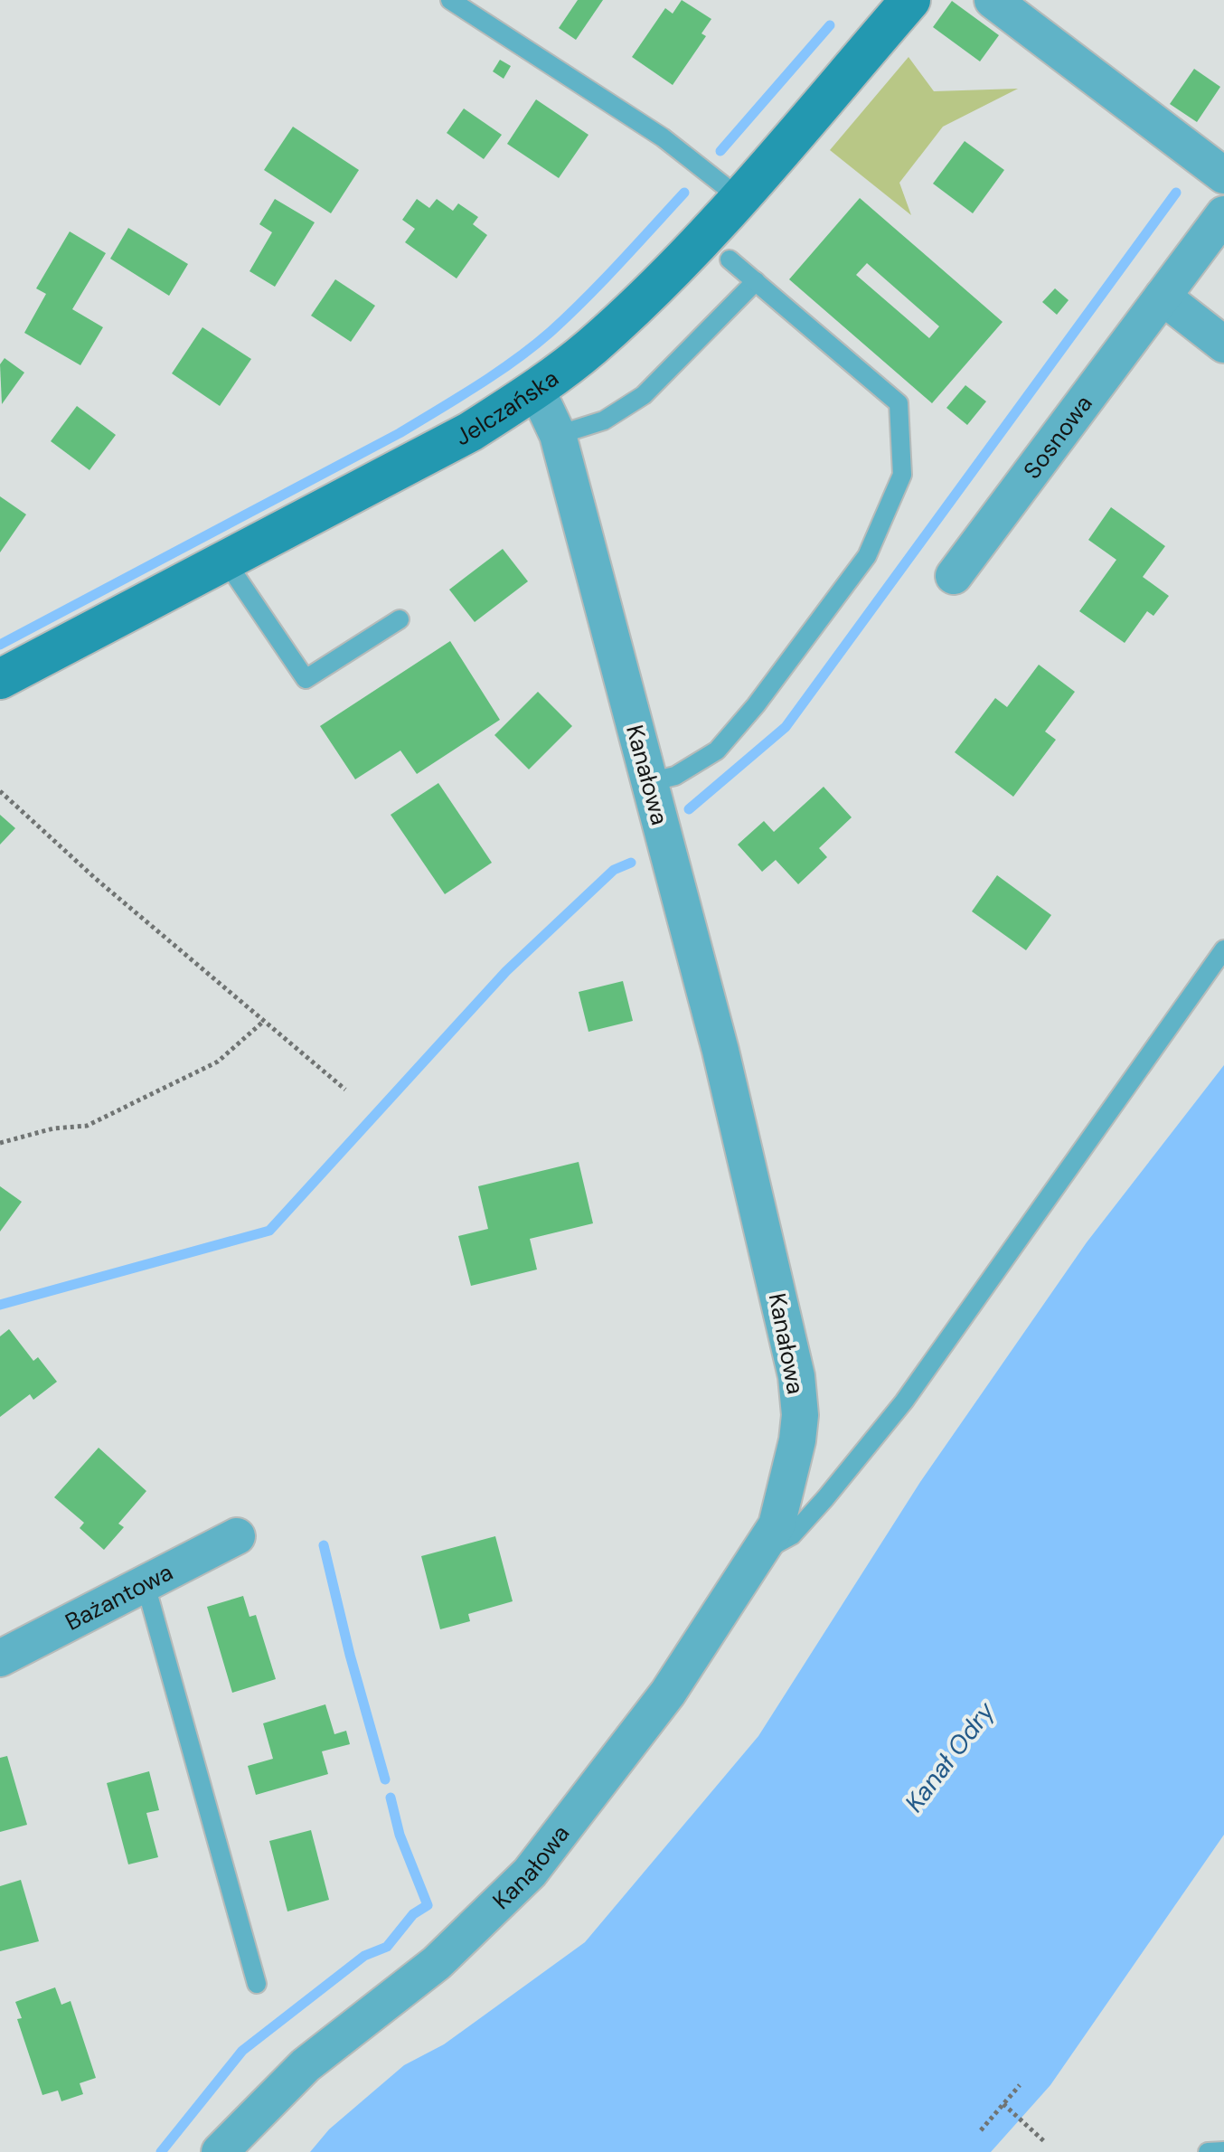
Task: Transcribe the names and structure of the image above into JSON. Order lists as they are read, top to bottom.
{
  "streets": {
    "main road": ["Jelczańska"],
    "street": ["Sosnowa", "Kanałowa", "Bażantowa"]
  },
  "crossings": [
    ["Jelczańska", "Kanałowa"]
  ],
  "water": ["Kanał Odry"]
}
